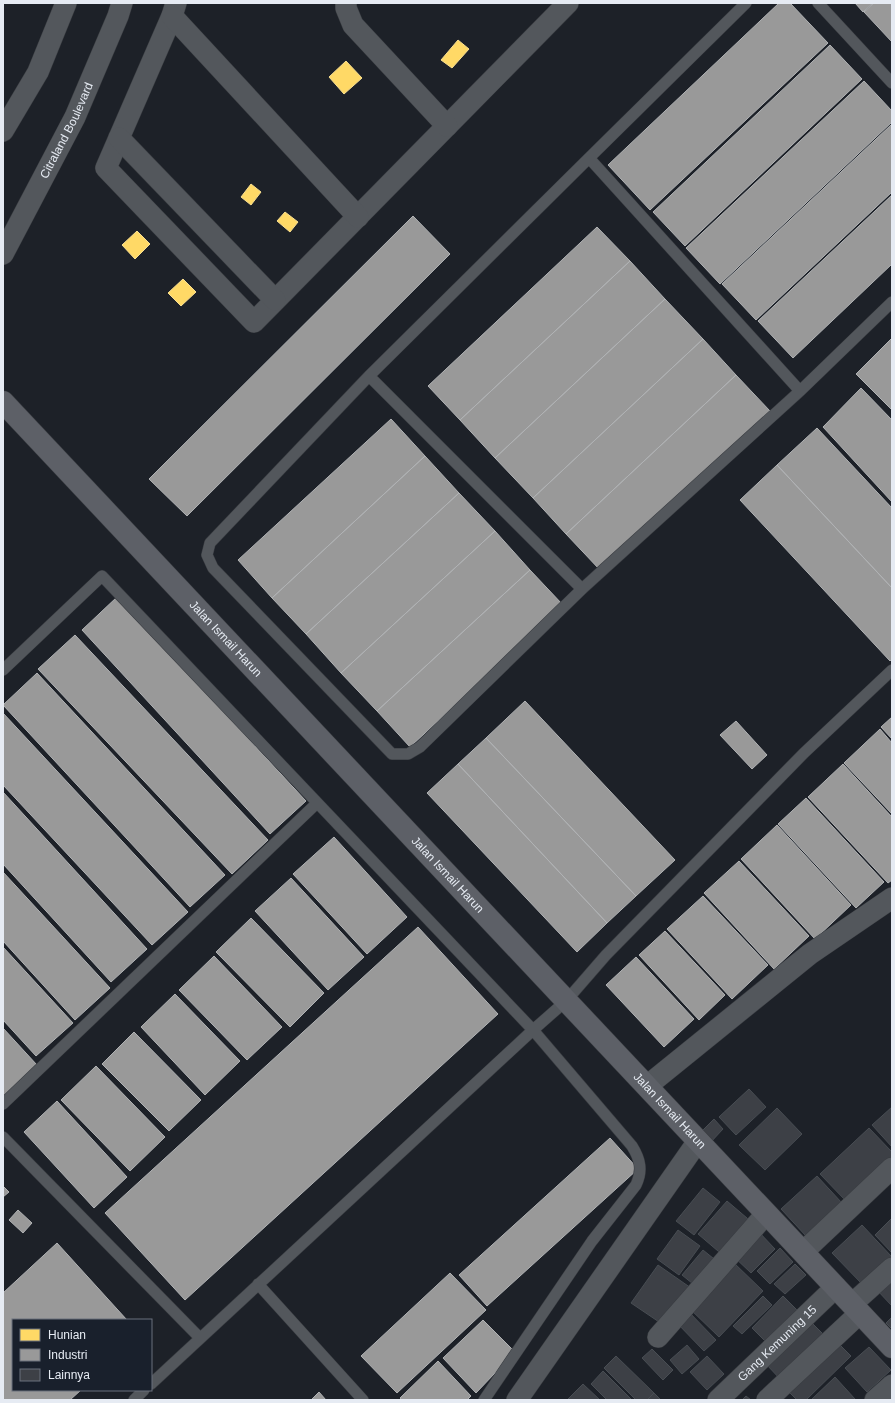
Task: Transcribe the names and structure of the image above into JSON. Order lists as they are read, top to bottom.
{
  "streets": {
    "street": ["Citraland Boulevard", "Jalan Ismail Harun", "Gang Kemuning 15"]
  },
  "crossings": [
    ["Jalan Ismail Harun", "Gang Kemuning 15"]
  ],
  "legend": ["Hunian", "Industri", "Lainnya"]
}
